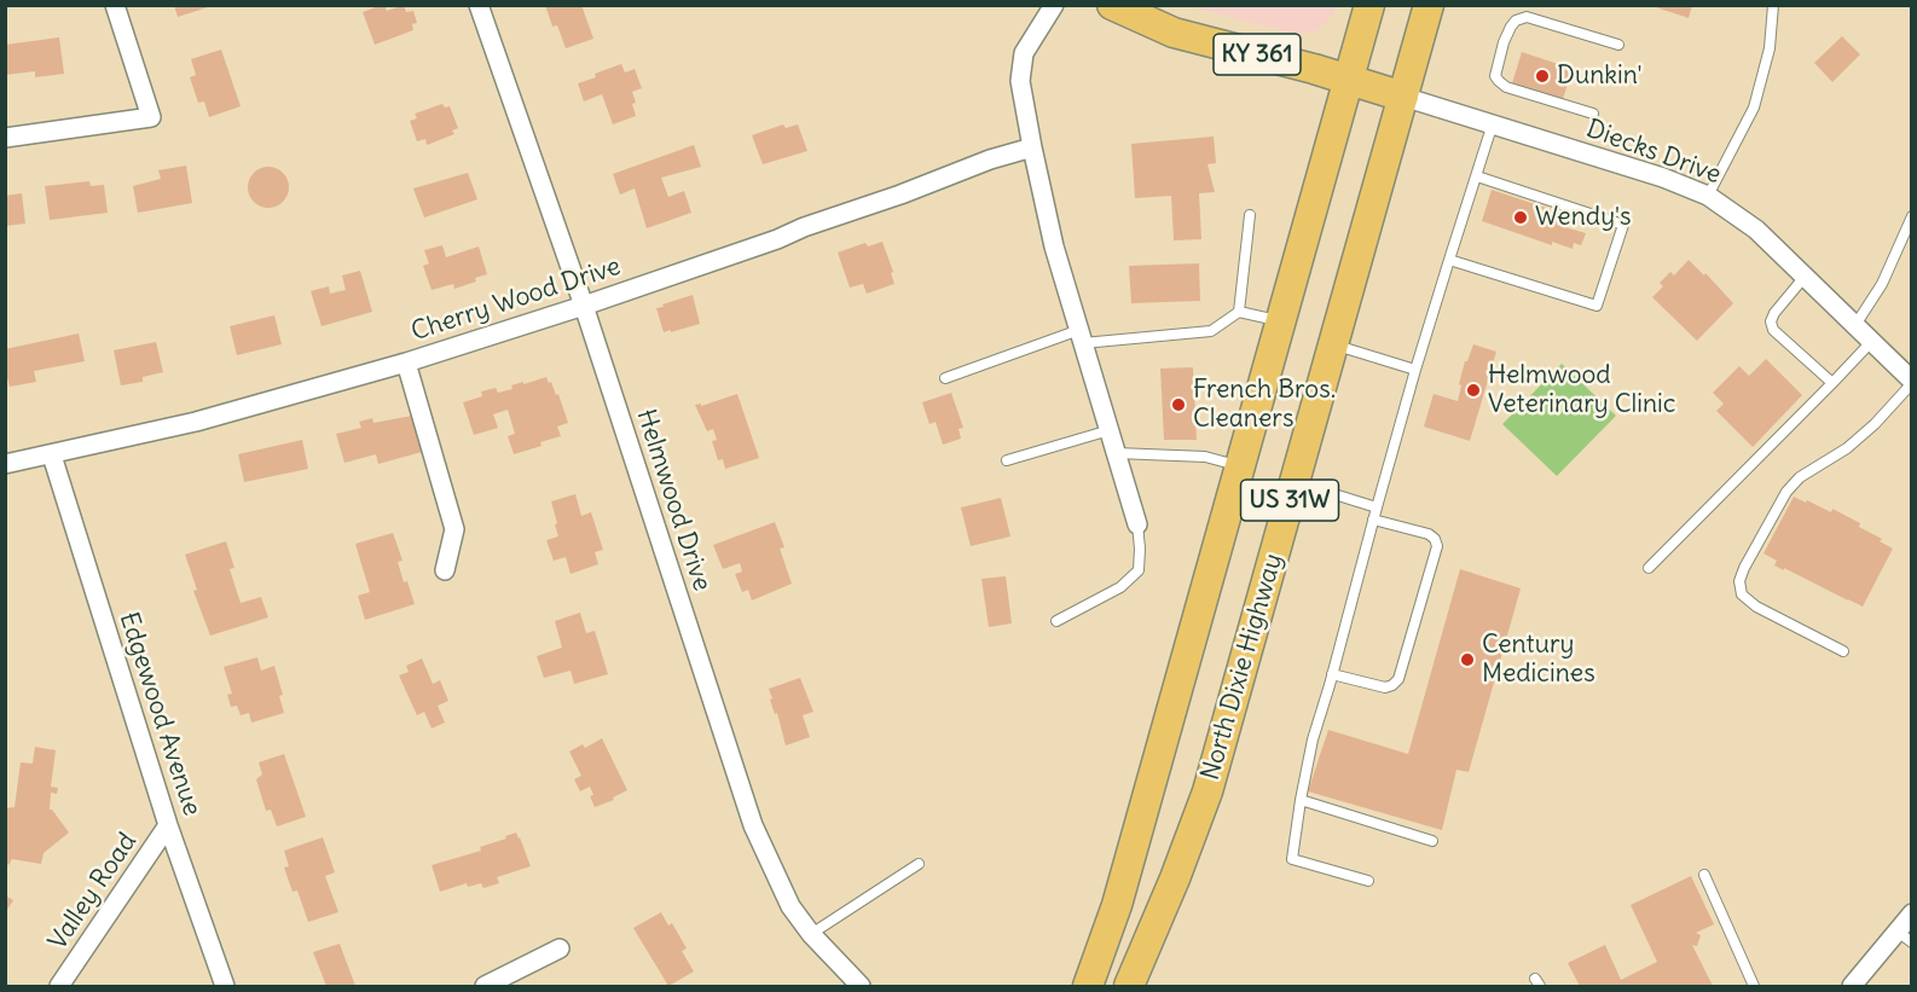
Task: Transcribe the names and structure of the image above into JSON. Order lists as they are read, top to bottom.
{
  "streets": {
    "main road": ["KY 361", "US 31W", "North Dixie Highway"],
    "street": [
      "Diecks Drive",
      "Cherry Wood Drive",
      "Helmwood Drive",
      "Edgewood Avenue",
      "Valley Road"
    ]
  },
  "crossings": [
    ["KY 361", "Diecks Drive"],
    ["KY 361", "US 31W"],
    ["KY 361", "North Dixie Highway"],
    ["Diecks Drive", "North Dixie Highway"],
    ["Cherry Wood Drive", "Helmwood Drive"],
    ["Cherry Wood Drive", "Edgewood Avenue"],
    ["Edgewood Avenue", "Valley Road"]
  ],
  "places": [
    "Dunkin'",
    "Wendy's",
    "Helmwood Veterinary Clinic",
    "French Bros. Cleaners",
    "Century Medicines"
  ]
}
